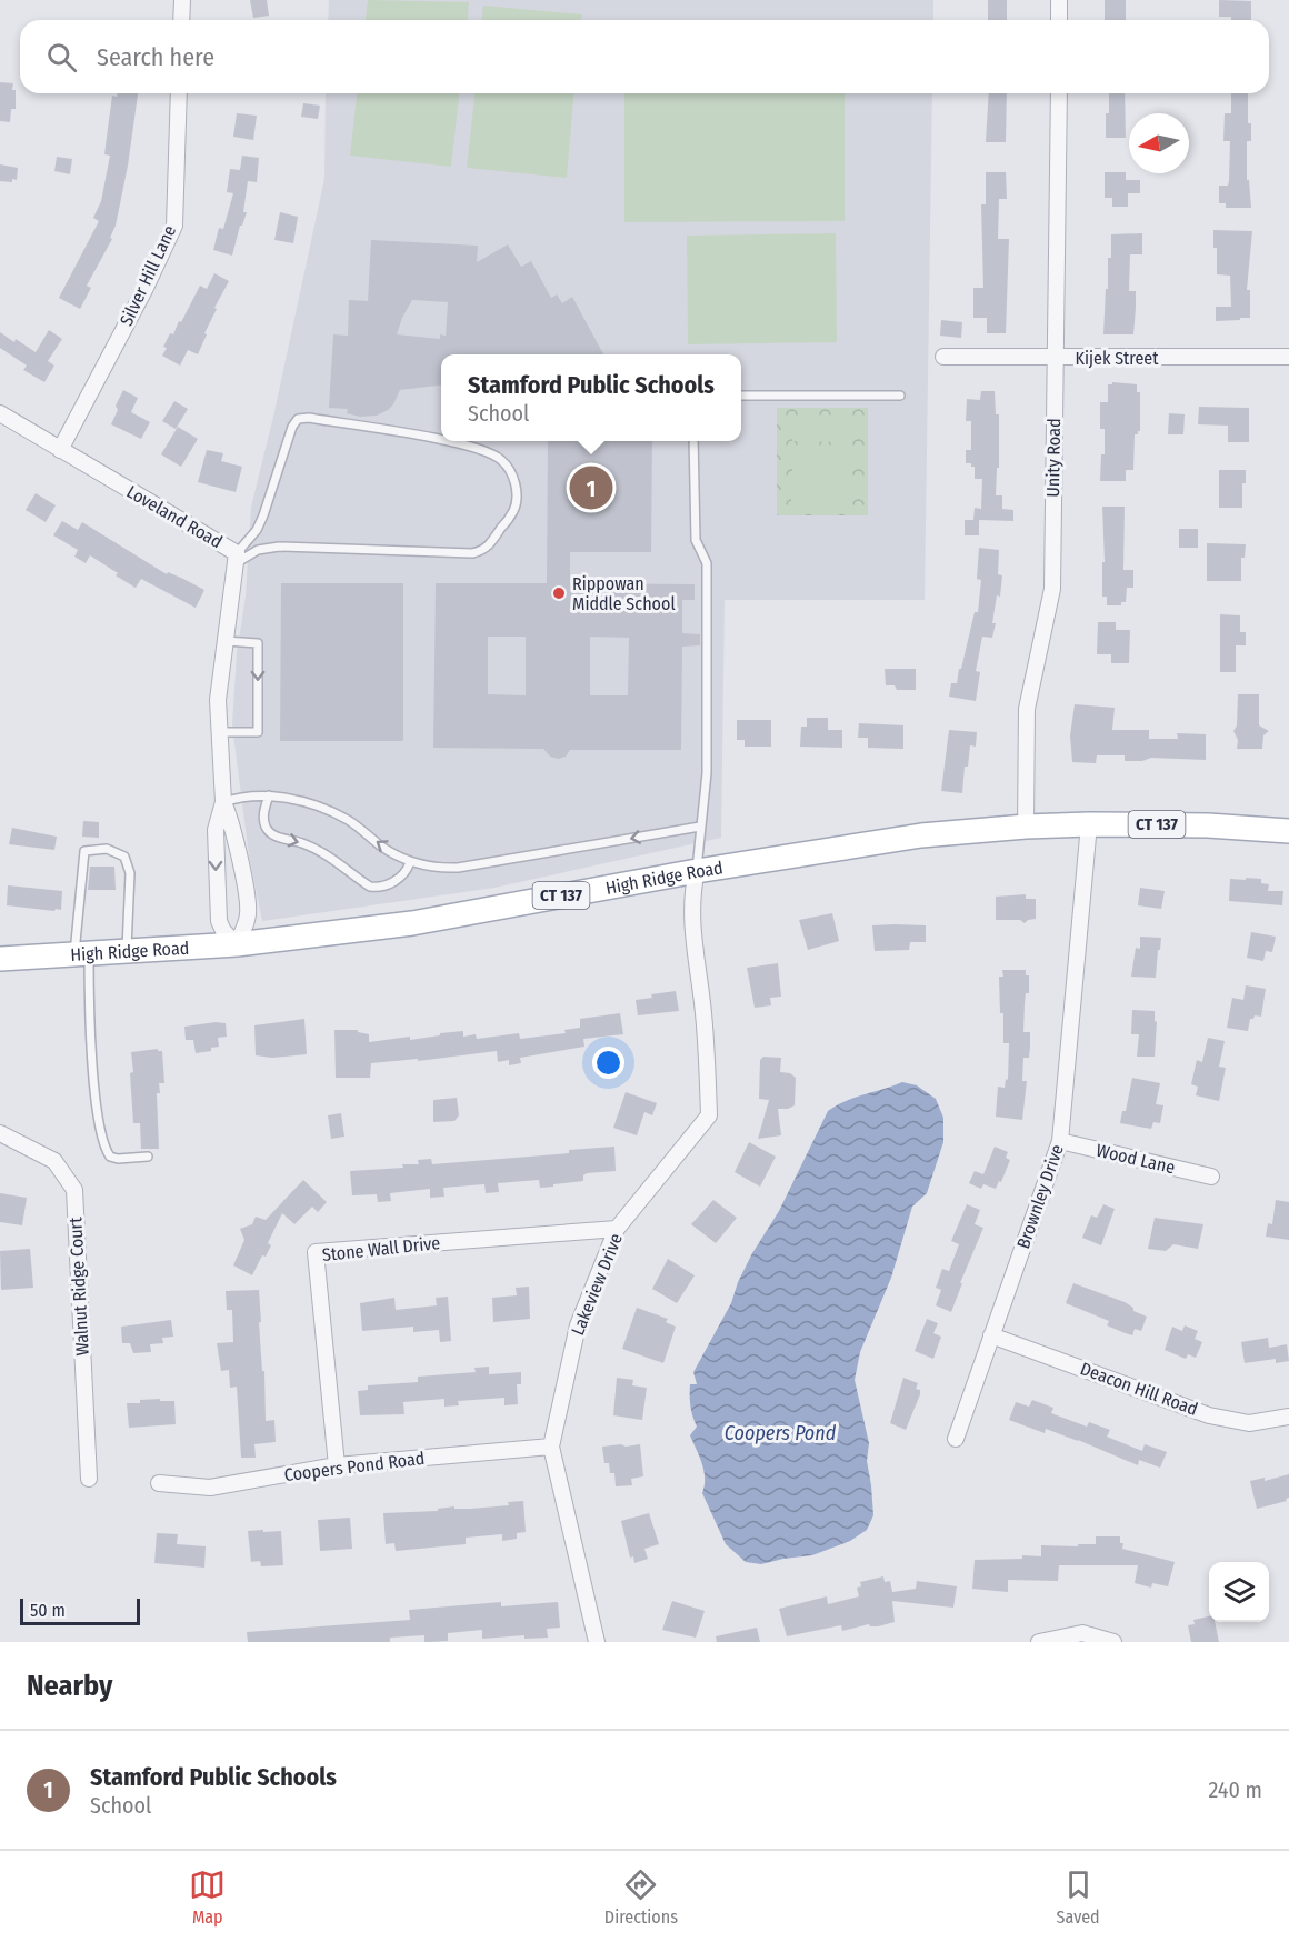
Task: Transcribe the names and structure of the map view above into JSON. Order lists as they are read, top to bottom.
{
  "streets": {
    "main road": ["CT 137", "High Ridge Road"],
    "street": [
      "Silver Hill Lane",
      "Kijek Street",
      "Unity Road",
      "Loveland Road",
      "Wood Lane",
      "Brownley Drive",
      "Stone Wall Drive",
      "Lakeview Drive",
      "Walnut Ridge Court",
      "Deacon Hill Road",
      "Coopers Pond Road"
    ]
  },
  "crossings": [
    ["Silver Hill Lane", "Loveland Road"],
    ["Kijek Street", "Unity Road"],
    ["Unity Road", "High Ridge Road"],
    ["Loveland Road", "High Ridge Road"],
    ["High Ridge Road", "Brownley Drive"],
    ["High Ridge Road", "Lakeview Drive"],
    ["Wood Lane", "Brownley Drive"],
    ["Brownley Drive", "Deacon Hill Road"],
    ["Stone Wall Drive", "Lakeview Drive"],
    ["Stone Wall Drive", "Coopers Pond Road"],
    ["Lakeview Drive", "Coopers Pond Road"]
  ],
  "water": ["Coopers Pond"],
  "places": ["Rippowan Middle School"],
  "scale_bar": "50 m",
  "north": "left",
  "page": {
    "search": "Search here",
    "popup": ["Stamford Public Schools", "School"],
    "pins": "1",
    "scale": "50 m",
    "heading": "Nearby",
    "list": [
      {
        "mark": "1",
        "name": "Stamford Public Schools",
        "note": "School",
        "value": "240 m"
      }
    ],
    "nav": ["Map", "Directions", "Saved"]
  }
}
